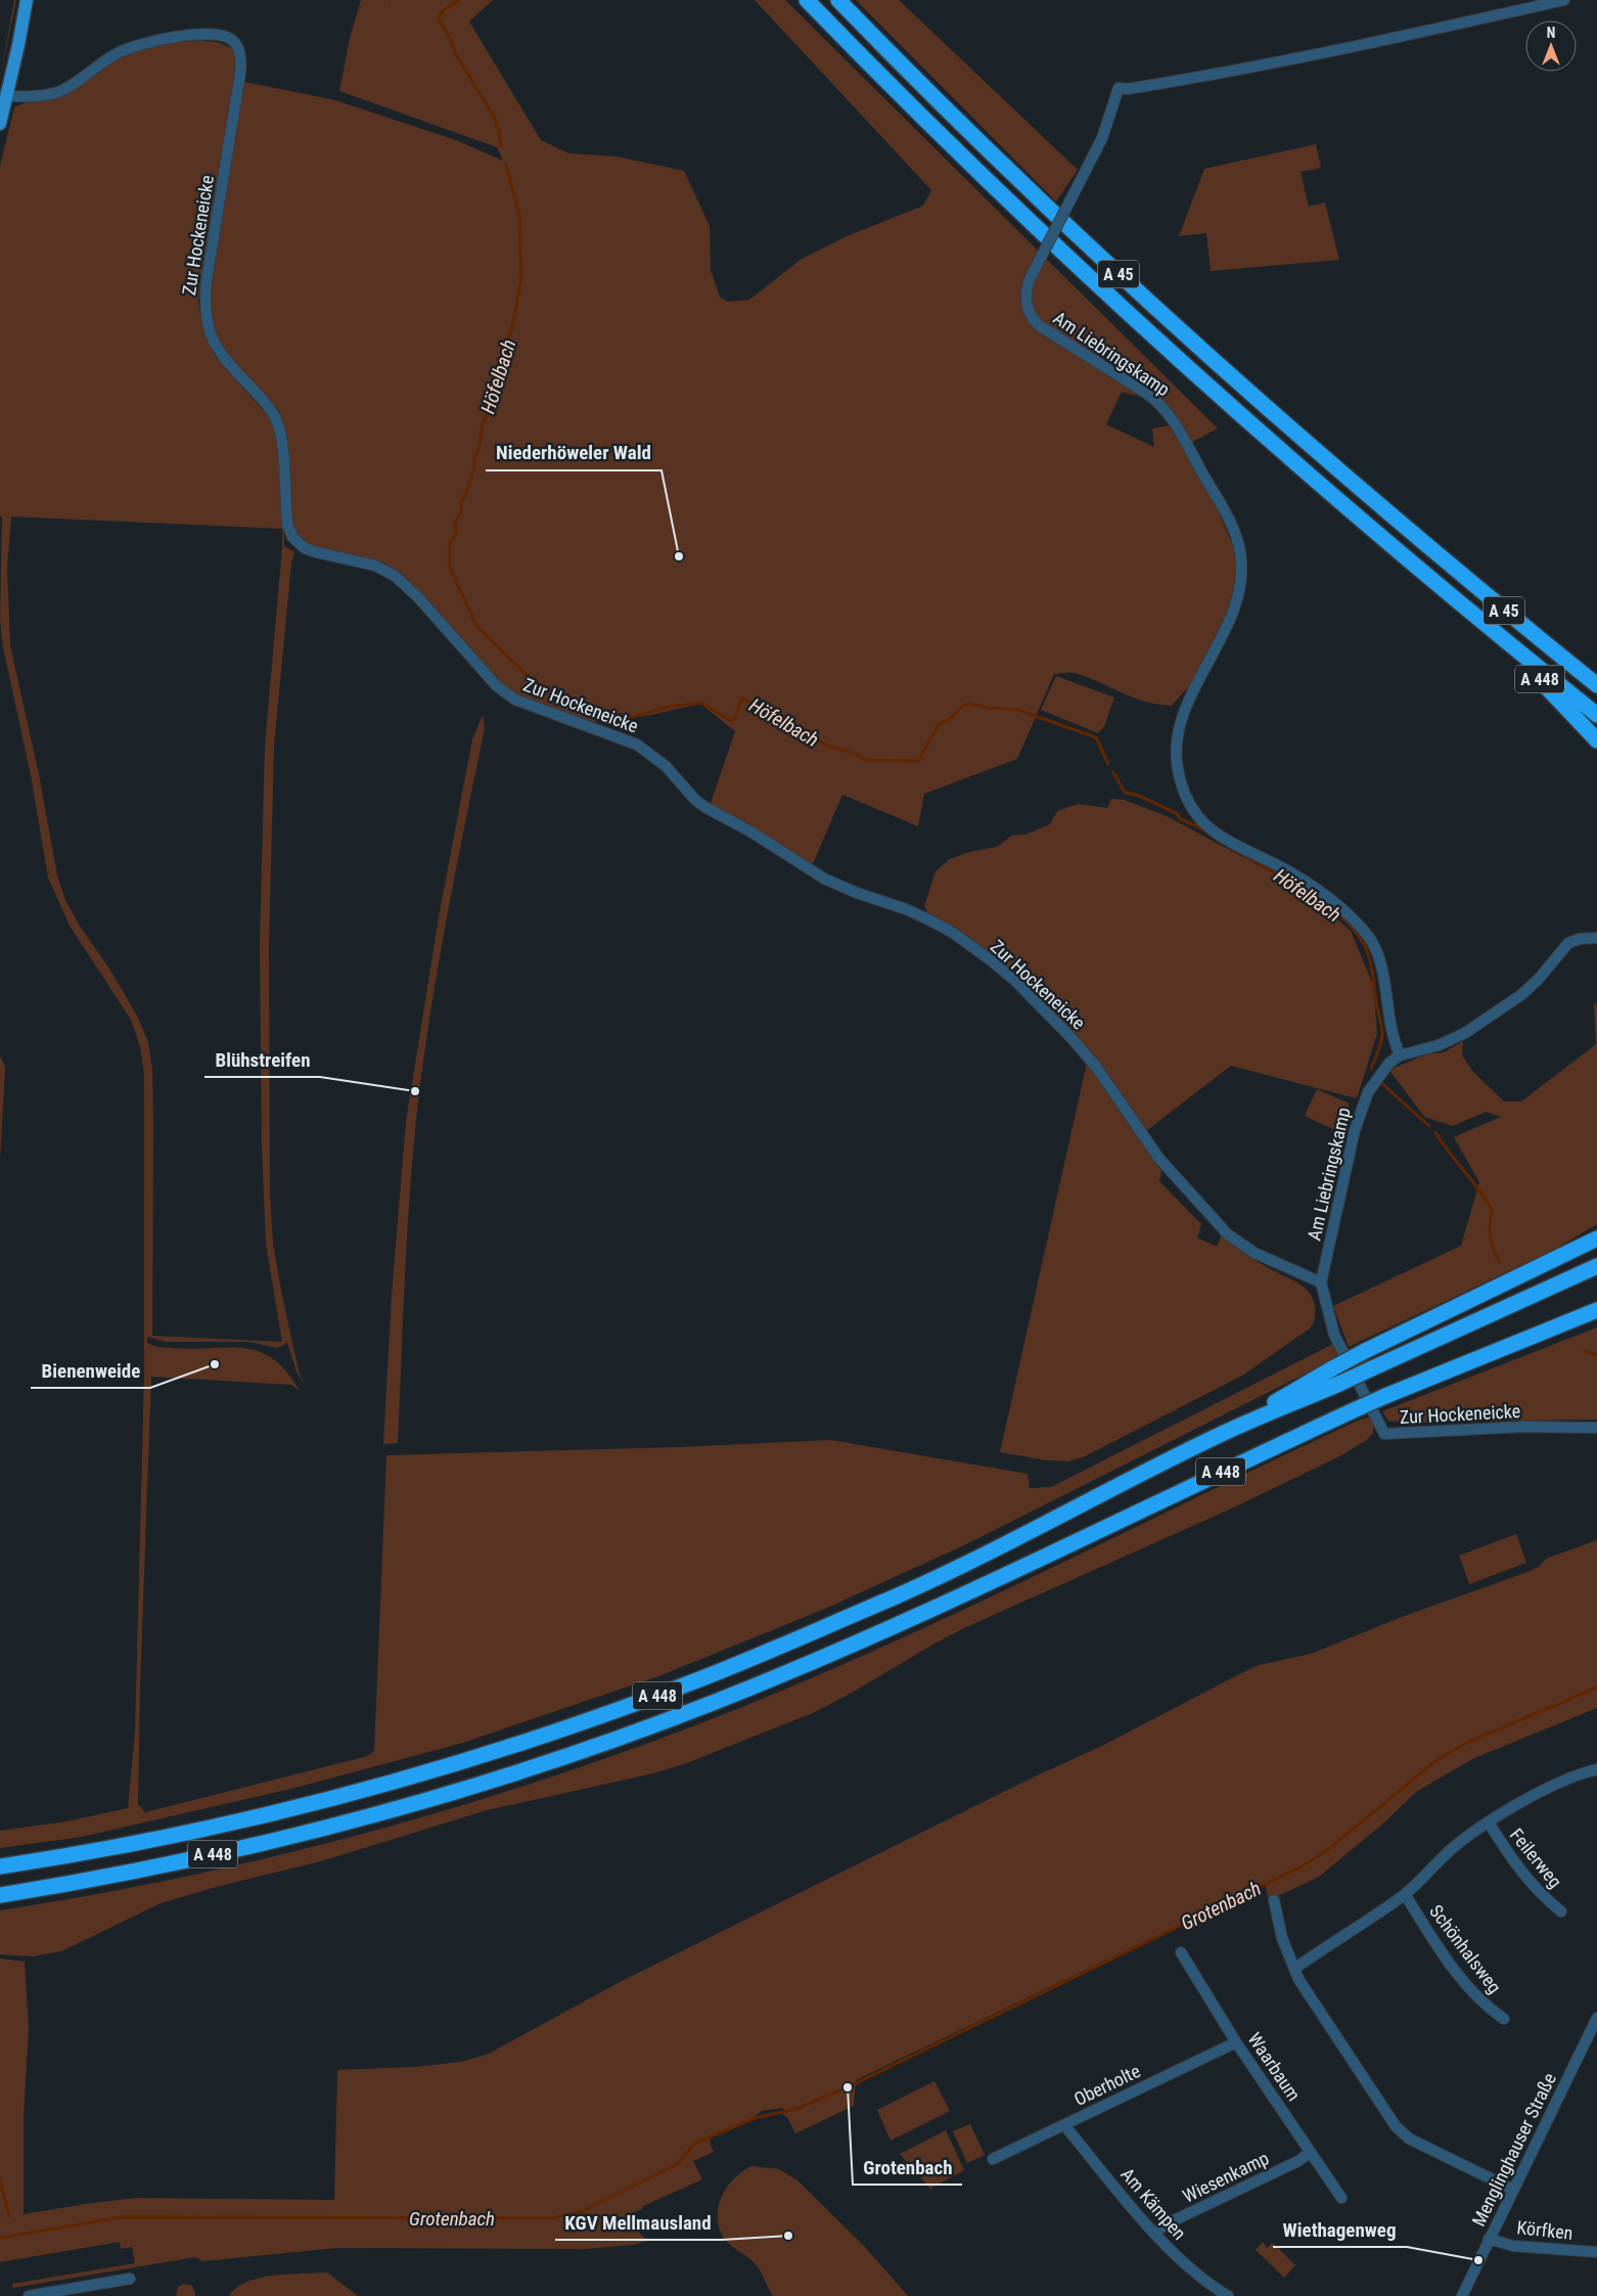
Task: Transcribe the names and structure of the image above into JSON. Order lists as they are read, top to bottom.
{
  "streets": {
    "highway": ["A 45", "A 448"],
    "street": [
      "Zur Hockeneicke",
      "Am Liebringskamp",
      "Feilerweg",
      "Schönhalsweg",
      "Waarbaum",
      "Oberholte",
      "Menglinghauser Straße",
      "Wiesenkamp",
      "Am Kämpen",
      "Körfken"
    ]
  },
  "crossings": [
    ["Zur Hockeneicke", "Am Liebringskamp"],
    ["A 45", "A 448"],
    ["Waarbaum", "Oberholte"],
    ["Waarbaum", "Wiesenkamp"],
    ["Oberholte", "Am Kämpen"],
    ["Menglinghauser Straße", "Körfken"],
    ["Wiesenkamp", "Am Kämpen"]
  ],
  "water": ["Höfelbach", "Grotenbach"],
  "places": [
    "Niederhöweler Wald",
    "Blühstreifen",
    "Bienenweide",
    "Grotenbach",
    "KGV Mellmausland",
    "Wiethagenweg"
  ],
  "north": "top"
}
